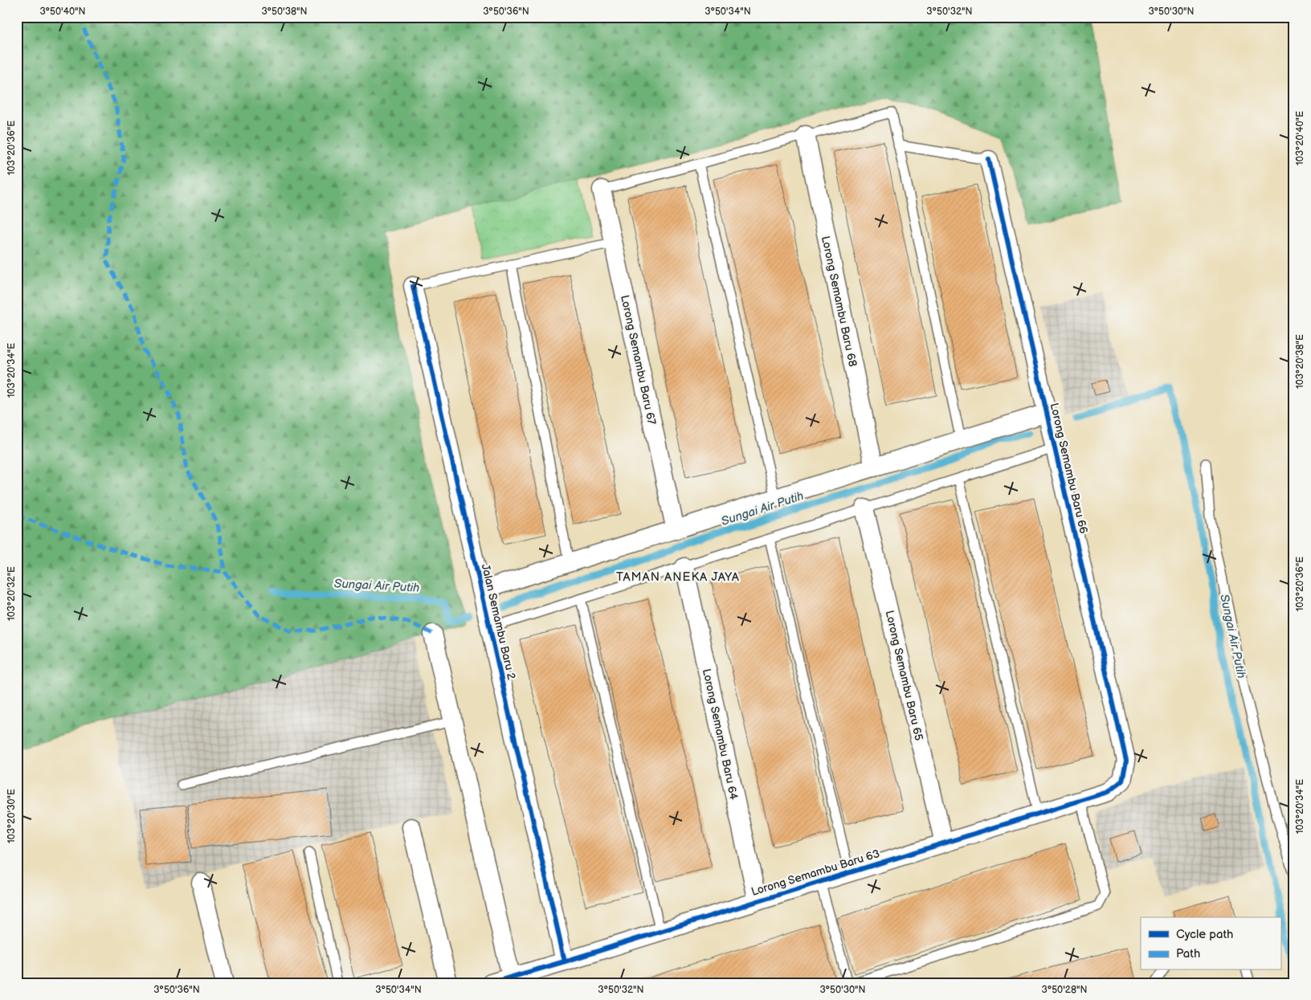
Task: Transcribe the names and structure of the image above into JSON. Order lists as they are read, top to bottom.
{
  "streets": {
    "street": [
      "Lorong Semambu Baru 68",
      "Lorong Semambu Baru 67",
      "Lorong Semambu Baru 66",
      "Jalan Semambu Baru 2",
      "Lorong Semambu Baru 65",
      "Lorong Semambu Baru 64",
      "Lorong Semambu Baru 63"
    ]
  },
  "crossings": [
    ["Lorong Semambu Baru 66", "Lorong Semambu Baru 63"],
    ["Jalan Semambu Baru 2", "Lorong Semambu Baru 63"],
    ["Lorong Semambu Baru 65", "Lorong Semambu Baru 63"],
    ["Lorong Semambu Baru 64", "Lorong Semambu Baru 63"]
  ],
  "districts": ["TAMAN ANEKA JAYA"],
  "water": ["Sungai Air Putih"],
  "legend": ["Cycle path", "Path"],
  "coordinates": [
    "3°50'40\"N",
    "3°50'38\"N",
    "3°50'36\"N",
    "3°50'34\"N",
    "3°50'32\"N",
    "3°50'30\"N",
    "103°20'40\"E",
    "103°20'36\"E",
    "103°20'38\"E",
    "103°20'34\"E",
    "103°20'32\"E",
    "103°20'30\"E",
    "3°50'28\"N"
  ]
}
